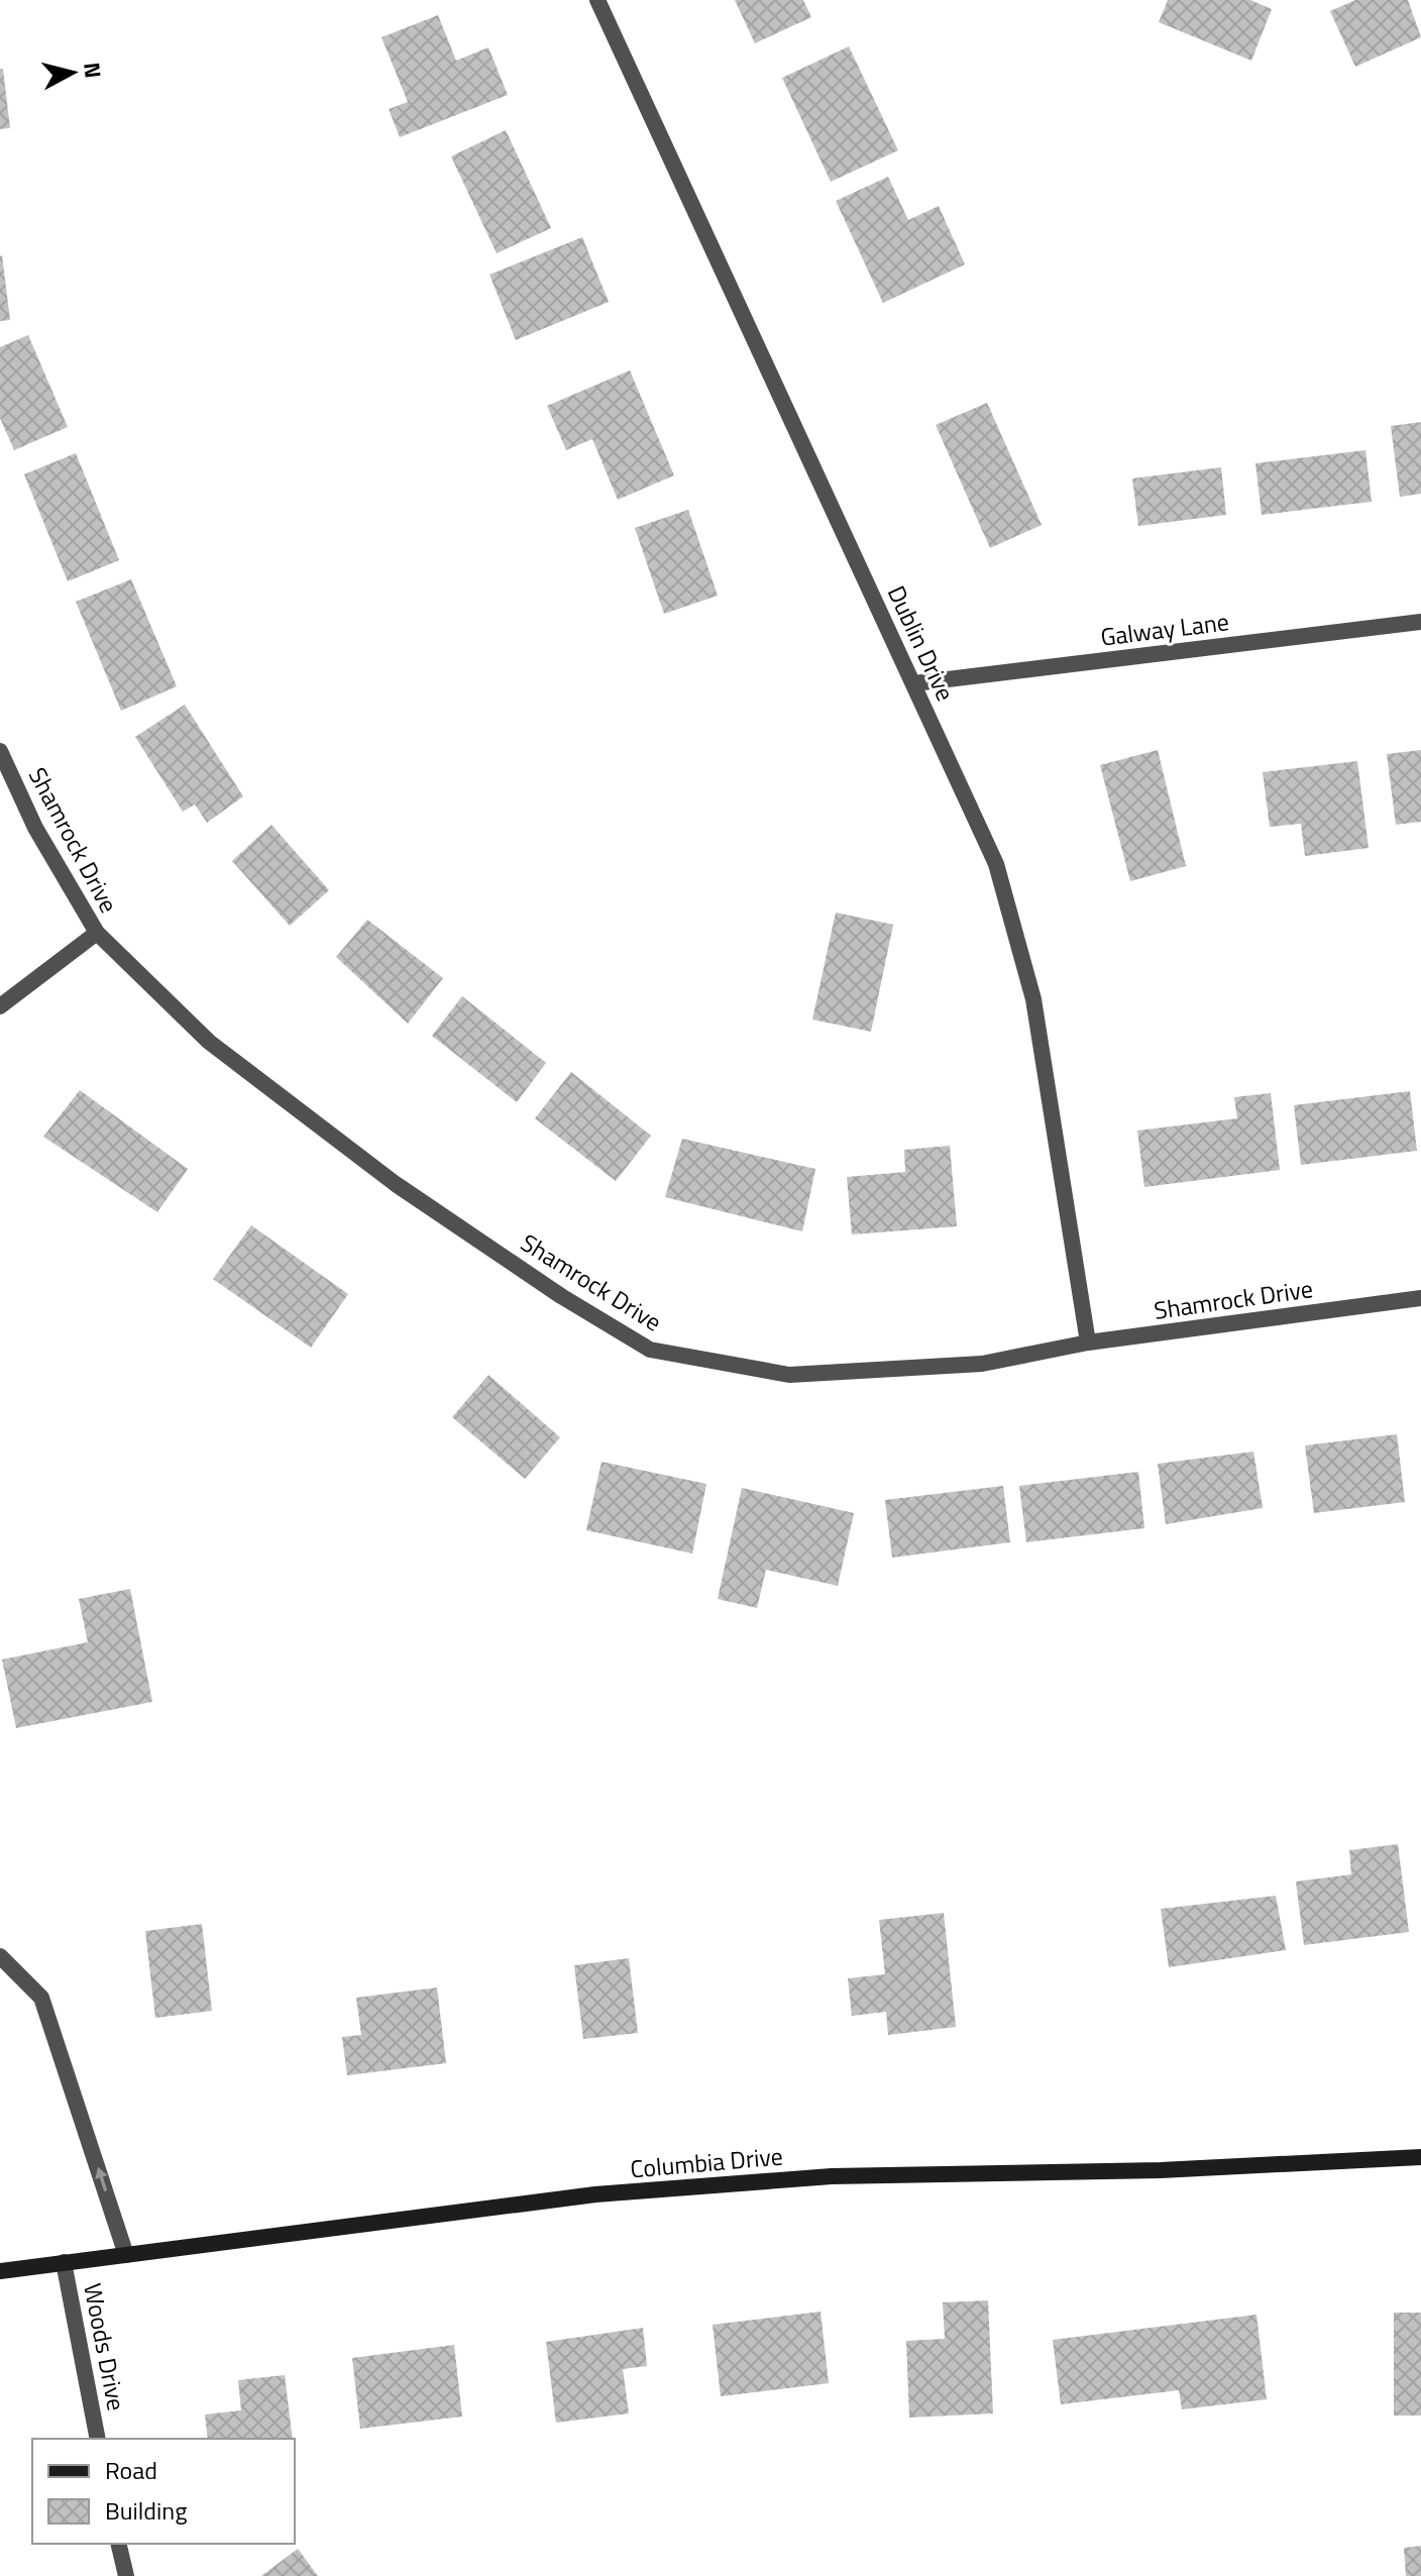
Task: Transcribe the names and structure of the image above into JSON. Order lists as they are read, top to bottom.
{
  "streets": {
    "main road": ["Columbia Drive"],
    "street": [
      "Galway Lane",
      "Dublin Drive",
      "Shamrock Drive",
      "Woods Drive"
    ]
  },
  "crossings": [
    ["Galway Lane", "Dublin Drive"],
    ["Dublin Drive", "Shamrock Drive"],
    ["Columbia Drive", "Woods Drive"]
  ],
  "legend": ["Road", "Building"],
  "north": "right"
}
